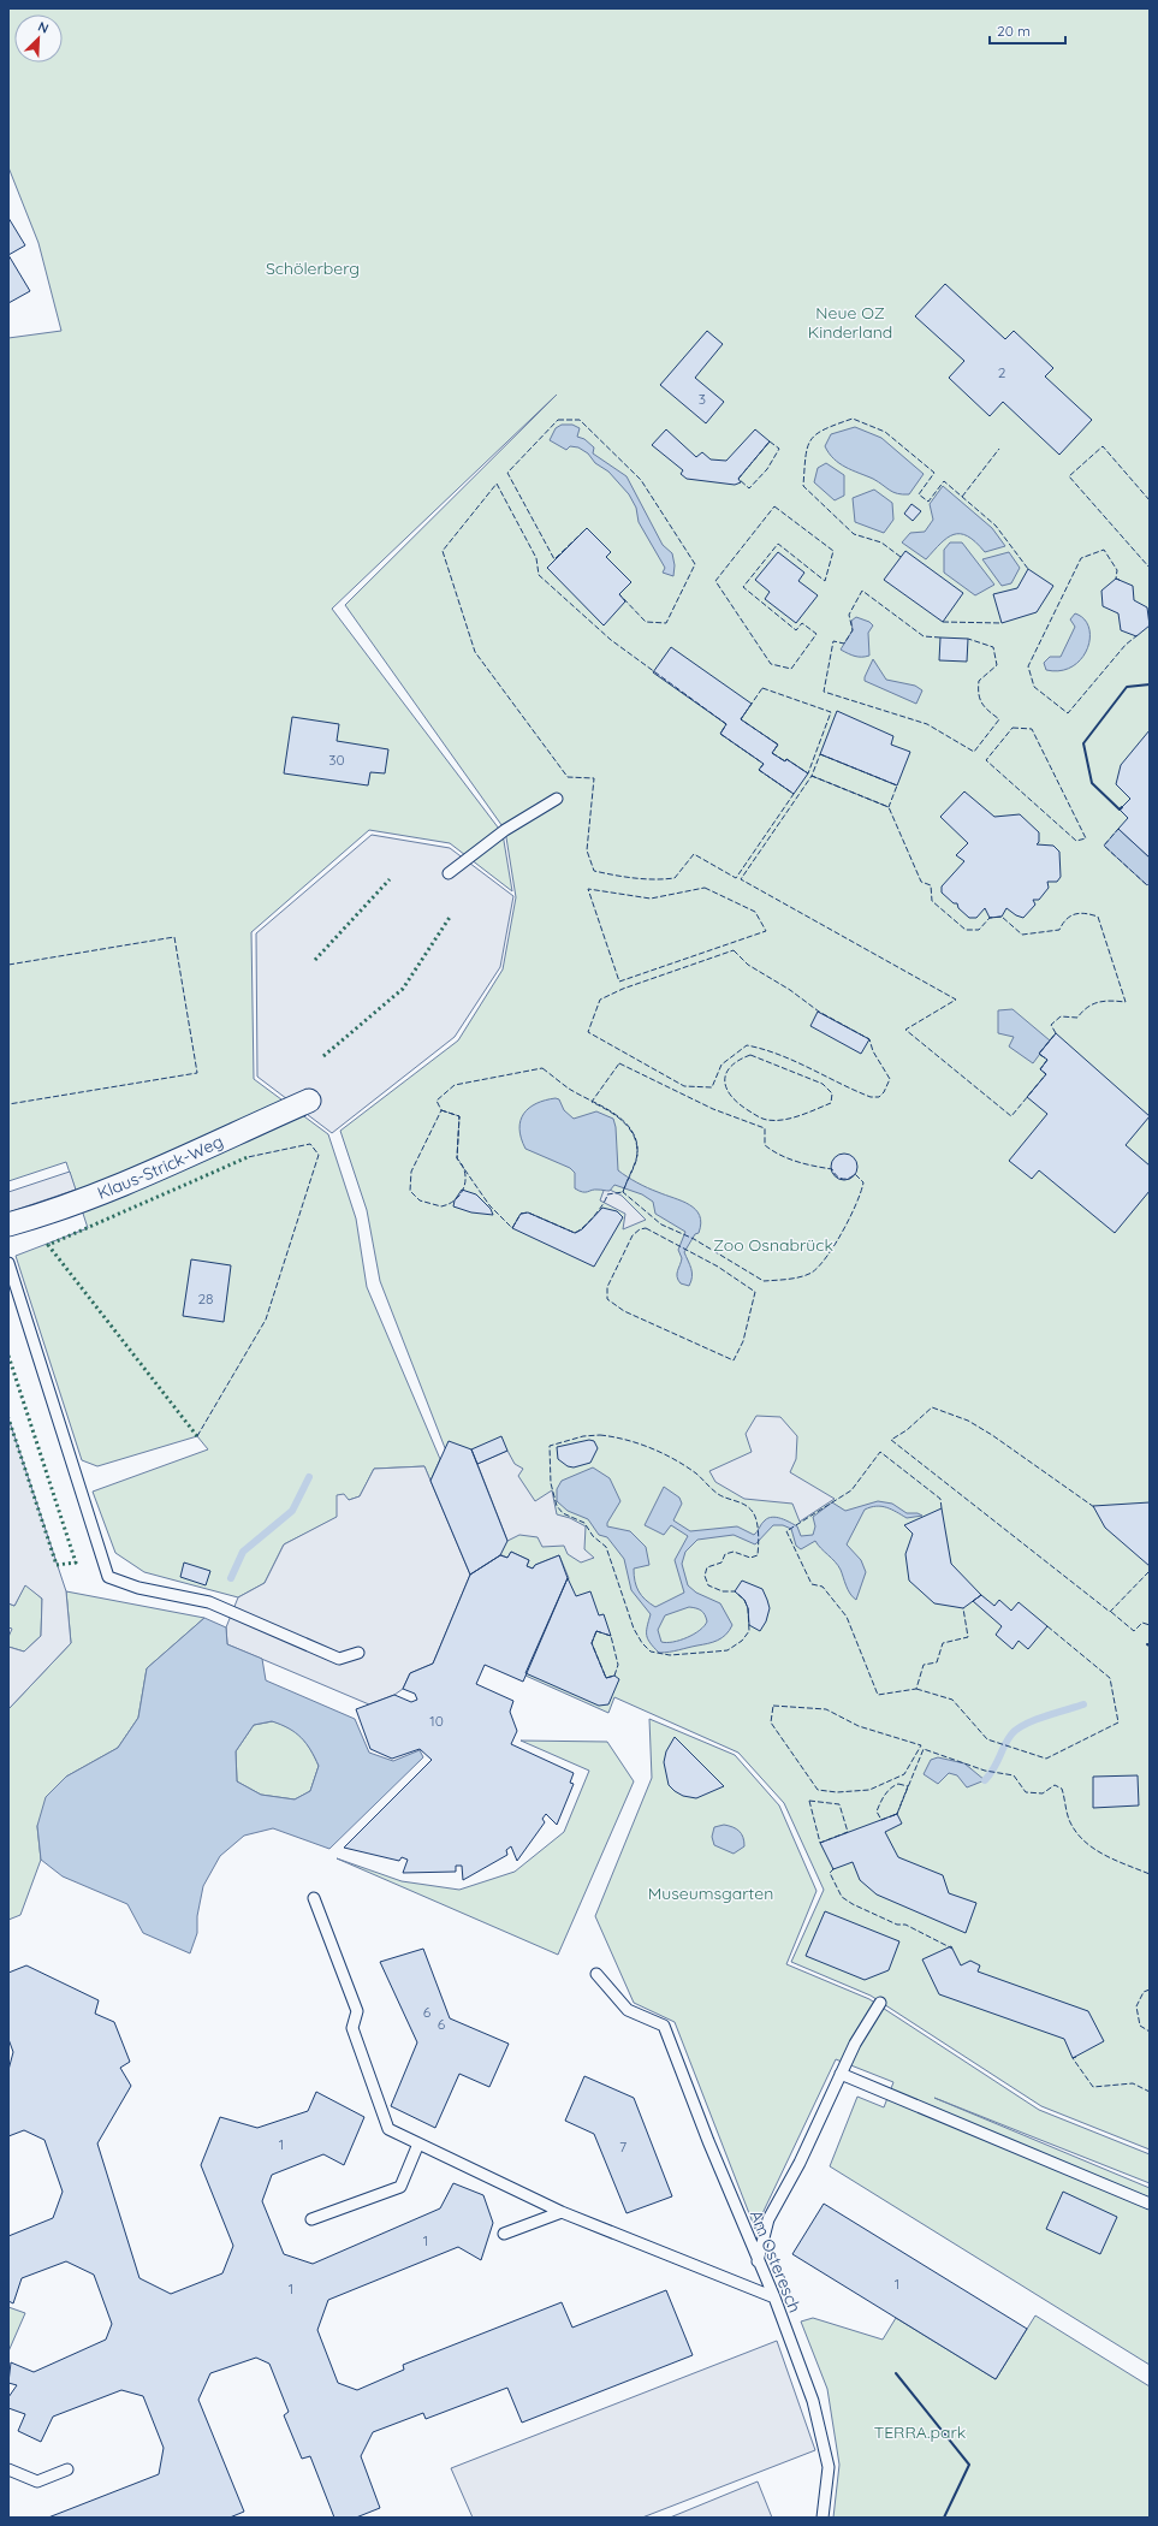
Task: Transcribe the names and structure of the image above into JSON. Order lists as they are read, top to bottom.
{
  "streets": {
    "street": ["Klaus-Strick-Weg"],
    "lane": ["Am Osteresch"]
  },
  "parks": [
    "Schölerberg",
    "Neue OZ Kinderland",
    "Zoo Osnabrück",
    "Museumsgarten",
    "TERRA.park"
  ],
  "house_numbers": [
    "2",
    "3",
    "30",
    "28",
    "10",
    "6",
    "6",
    "1",
    "7",
    "1",
    "1",
    "1"
  ],
  "scale_bar": "20 m",
  "north": "top right"
}
